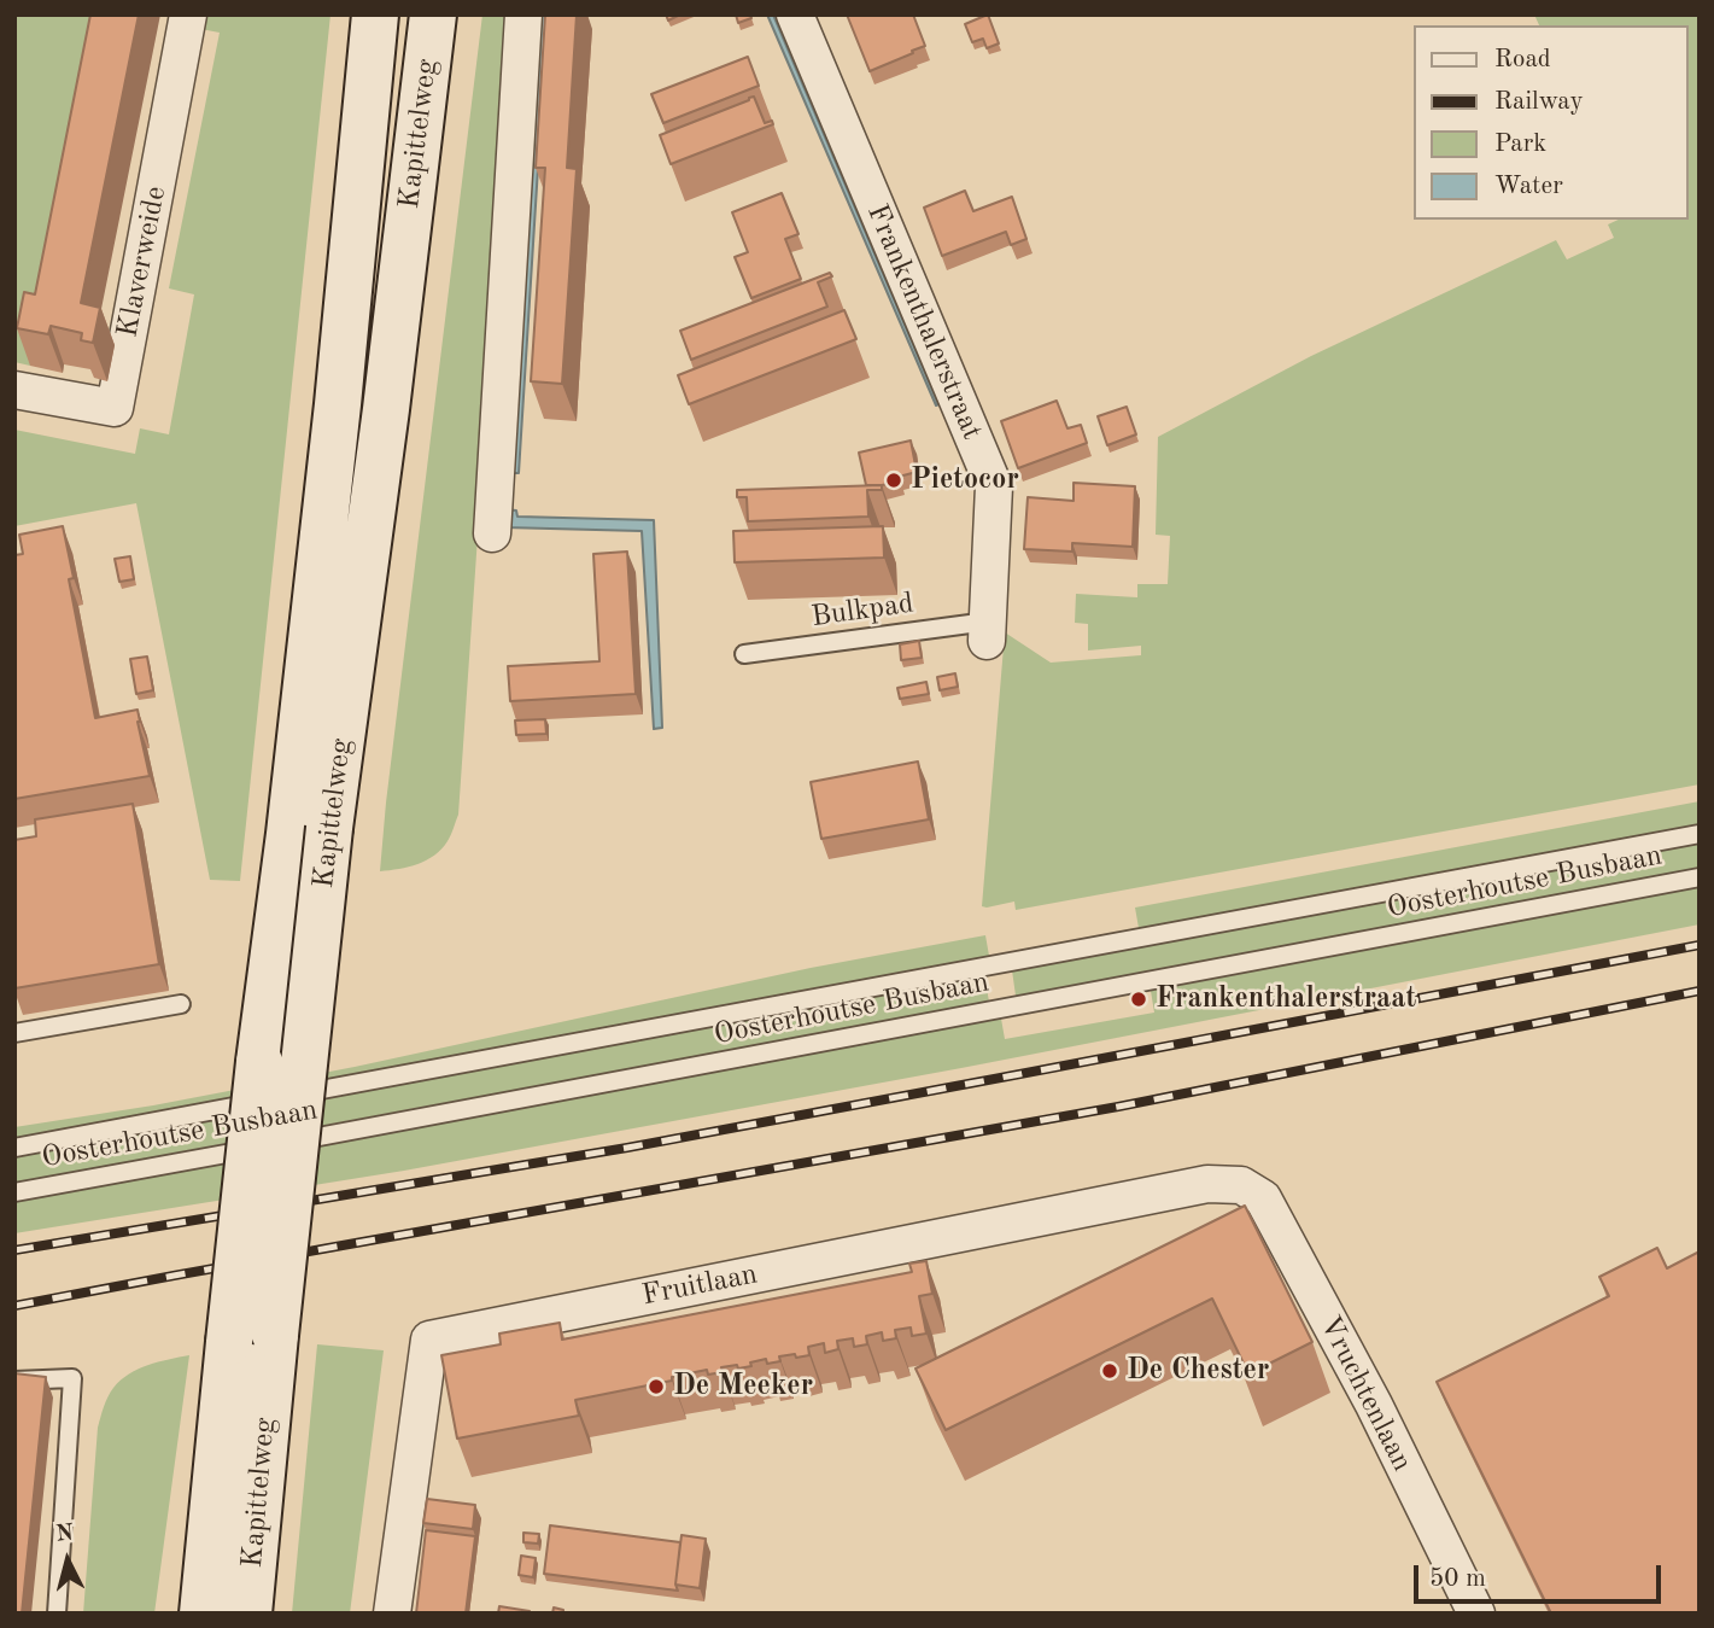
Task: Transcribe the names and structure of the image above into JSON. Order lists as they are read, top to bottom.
{
  "streets": {
    "street": [
      "Kapittelweg",
      "Klaverweide",
      "Frankenthalerstraat",
      "Fruitlaan",
      "Vruchtenlaan"
    ],
    "lane": ["Bulkpad", "Oosterhoutse Busbaan"]
  },
  "crossings": [
    ["Frankenthalerstraat", "Bulkpad"],
    ["Fruitlaan", "Vruchtenlaan"]
  ],
  "places": [
    "Pietocor",
    "Frankenthalerstraat",
    "De Chester",
    "De Meeker"
  ],
  "legend": [
    "Road",
    "Railway",
    "Park",
    "Water"
  ],
  "scale_bar": "50 m",
  "north": "top"
}
